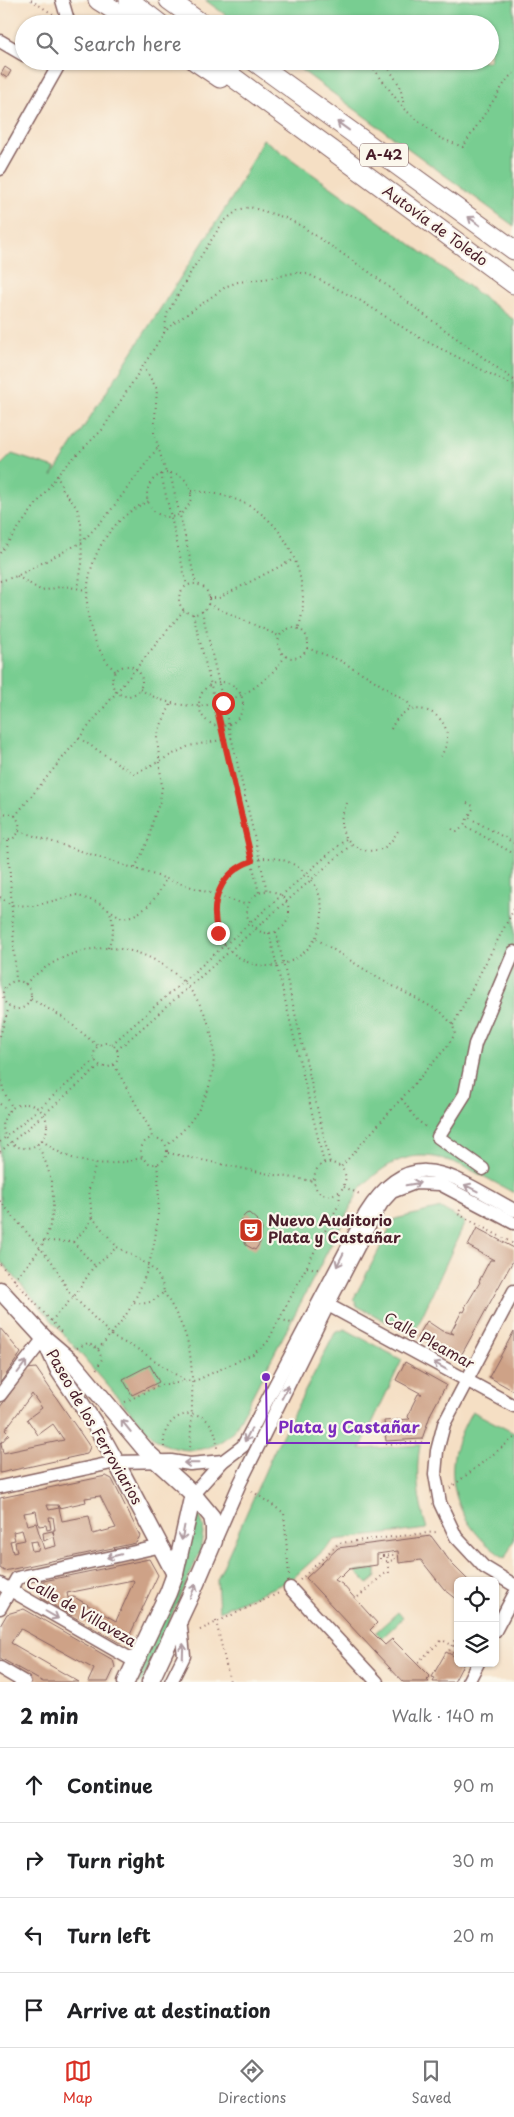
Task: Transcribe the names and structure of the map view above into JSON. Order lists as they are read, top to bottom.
{
  "streets": {
    "highway": ["A-42", "Autovía de Toledo"],
    "main road": ["Paseo de los Ferroviarios"],
    "street": ["Calle Pleamar", "Calle de Villaveza"]
  },
  "one_way": ["Calle Pleamar", "Calle de Villaveza"],
  "places": {
    "theatre": ["Nuevo Auditorio Plata y Castañar"],
    "other": ["Plata y Castañar"]
  },
  "page": {
    "search": "Search here",
    "heading": ["2 min", "Walk · 140 m"],
    "list": [
      ["Continue", "90 m"],
      ["Turn right", "30 m"],
      ["Turn left", "20 m"],
      "Arrive at destination"
    ],
    "nav": ["Map", "Directions", "Saved"]
  }
}
